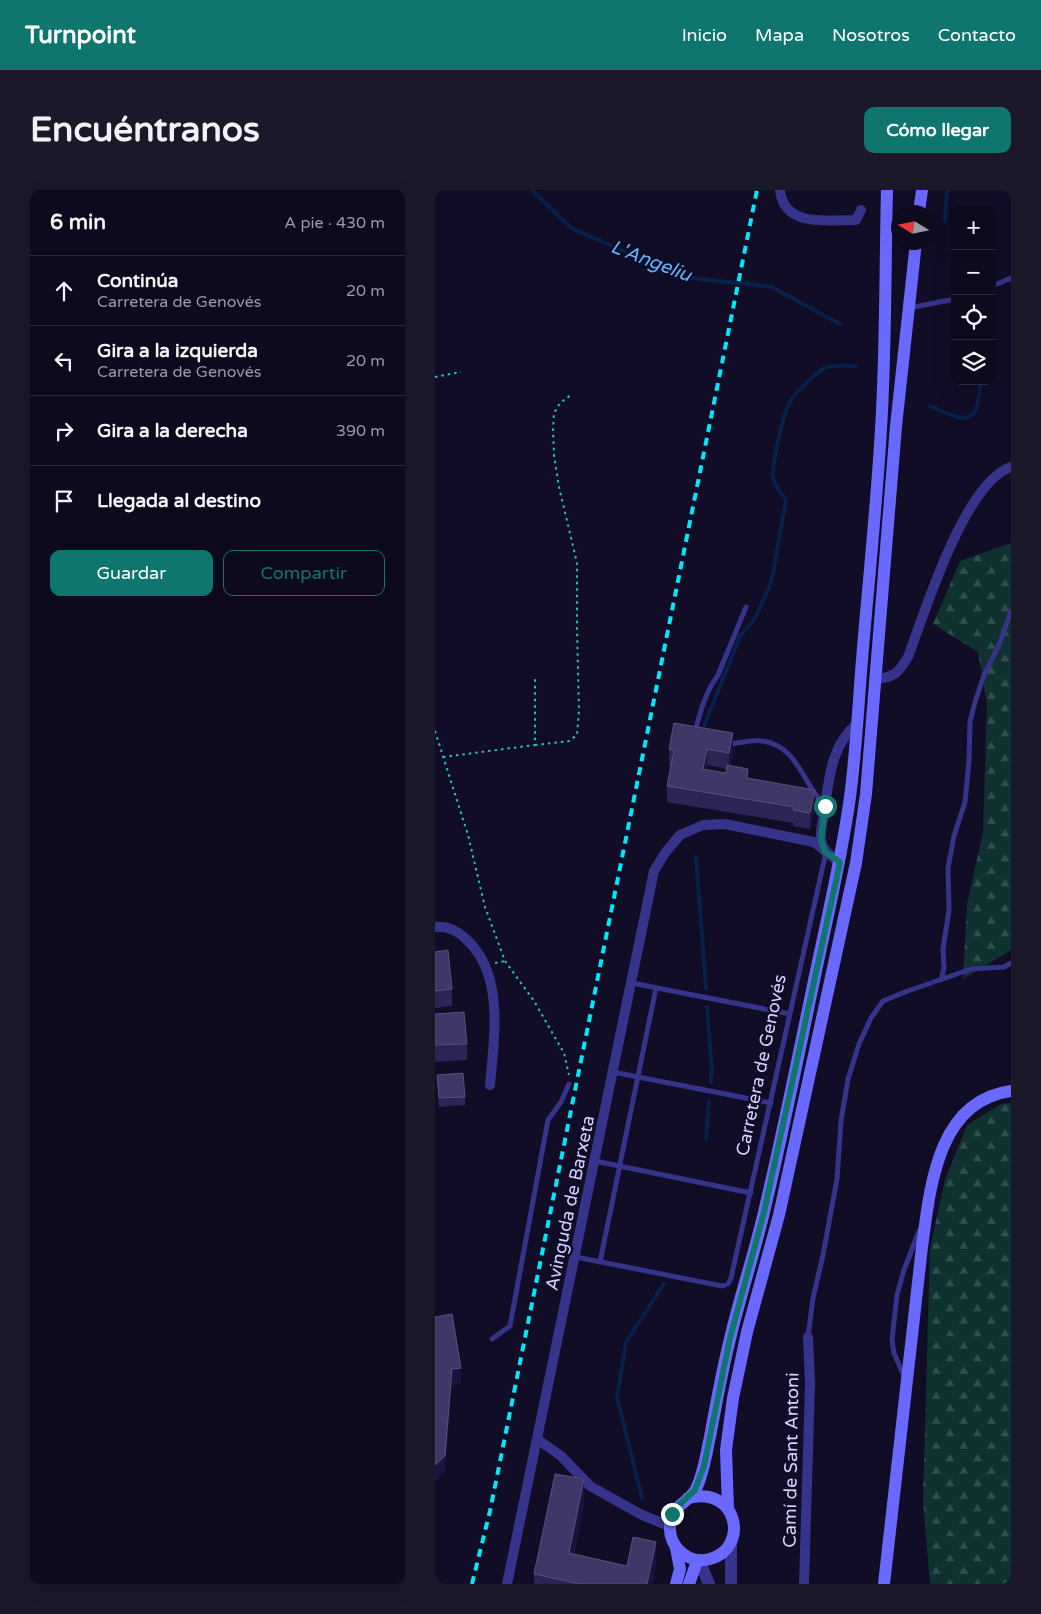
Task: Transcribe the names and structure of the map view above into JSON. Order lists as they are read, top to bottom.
{
  "streets": {
    "street": ["Carretera de Genovés", "Avinguda de Barxeta", "Camí de Sant Antoni"]
  },
  "crossings": [
    ["Carretera de Genovés", "Avinguda de Barxeta"]
  ],
  "water": ["L'Angeliu"],
  "north": "left",
  "page": {
    "header": "Turnpoint",
    "nav": [
      "Inicio",
      "Mapa",
      "Nosotros",
      "Contacto"
    ],
    "buttons": [
      "Cómo llegar",
      ["Guardar", "Compartir"]
    ],
    "title": "Encuéntranos",
    "heading": ["6 min", "A pie · 430 m"],
    "map_buttons": ["+", "−"],
    "list": [
      ["Continúa", "Carretera de Genovés", "20 m"],
      ["Gira a la izquierda", "Carretera de Genovés", "20 m"],
      ["Gira a la derecha", "390 m"],
      "Llegada al destino"
    ]
  }
}
